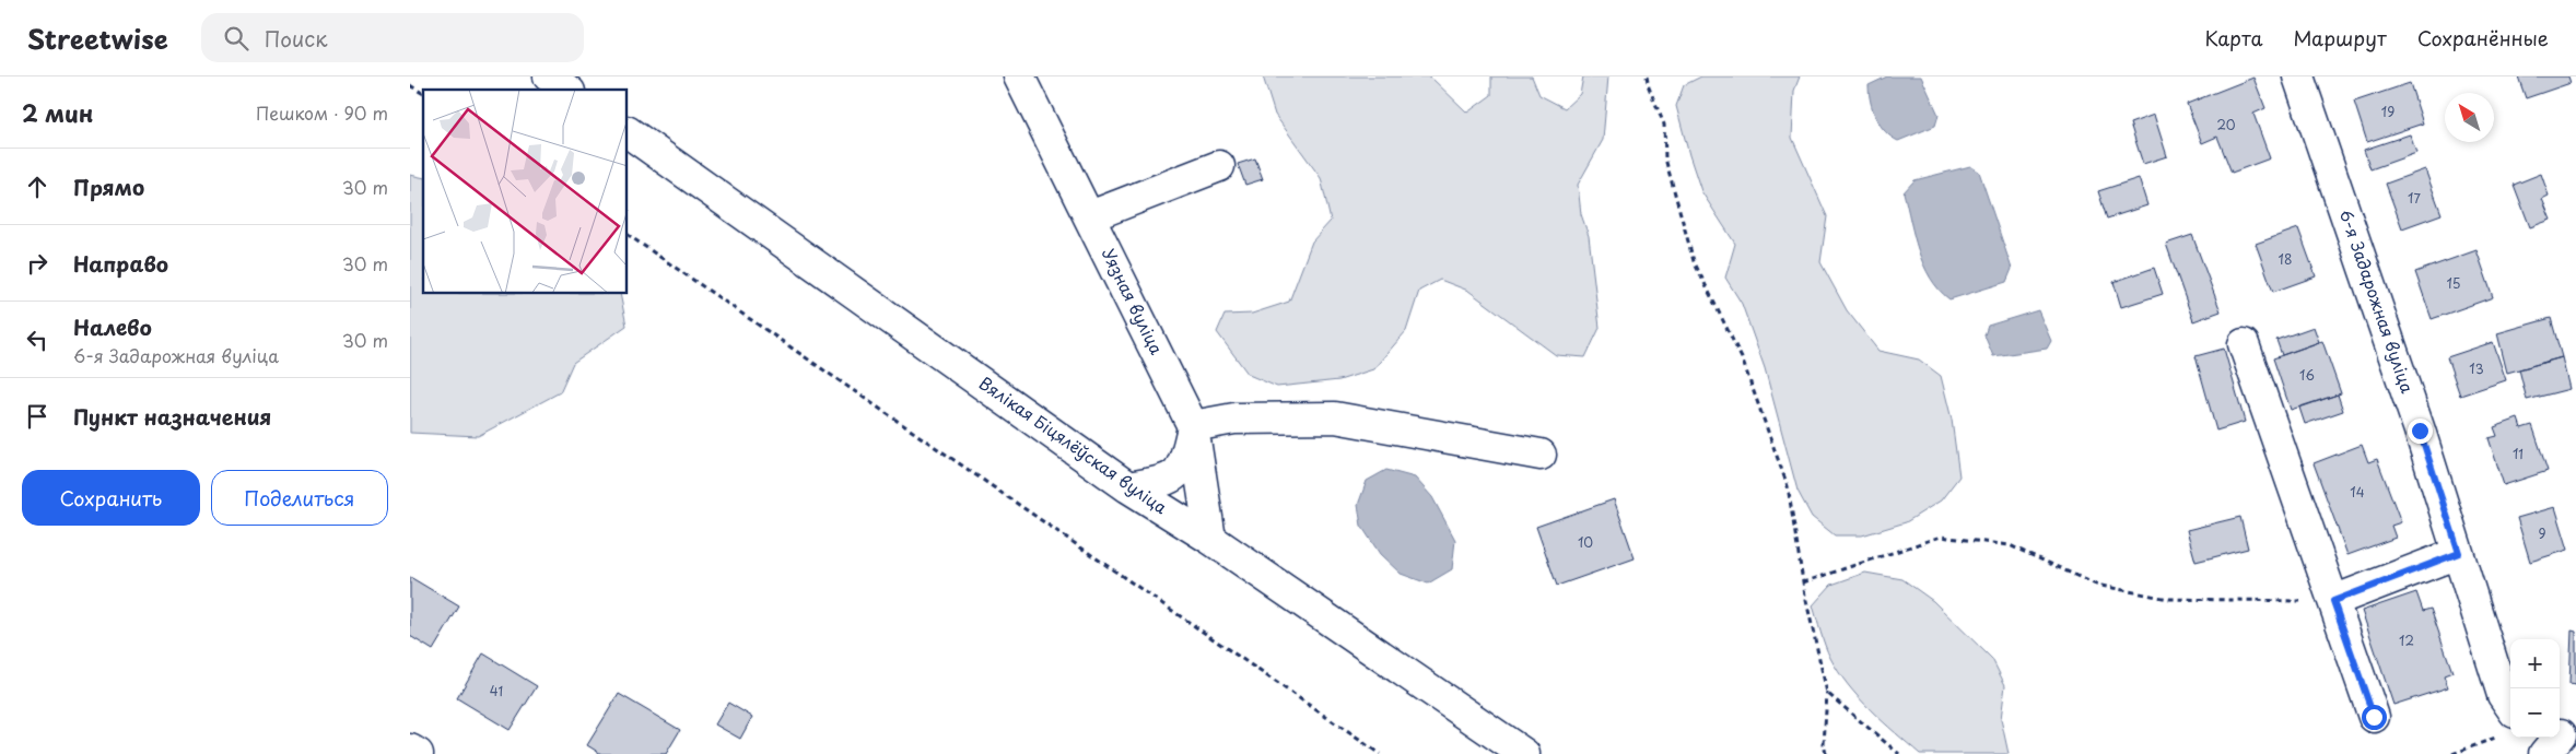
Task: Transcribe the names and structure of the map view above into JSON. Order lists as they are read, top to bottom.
{
  "streets": {
    "street": ["Уязная вуліца", "6-я Задарожная вуліца", "Вялікая Біцялёўская вуліца"]
  },
  "crossings": [
    ["Уязная вуліца", "Вялікая Біцялёўская вуліца"]
  ],
  "house_numbers": [
    "19",
    "20",
    "17",
    "18",
    "15",
    "13",
    "16",
    "11",
    "14",
    "9",
    "10",
    "12",
    "41"
  ],
  "north": "top left",
  "page": {
    "header": "Streetwise",
    "search": "Поиск",
    "nav": ["Карта", "Маршрут", "Сохранённые"],
    "heading": ["2 мин", "Пешком · 90 m"],
    "list": [
      ["Прямо", "30 m"],
      ["Направо", "30 m"],
      ["Налево", "6-я Задарожная вуліца", "30 m"],
      "Пункт назначения"
    ],
    "buttons": ["Сохранить", "Поделиться"],
    "map_buttons": ["+", "−"]
  }
}
